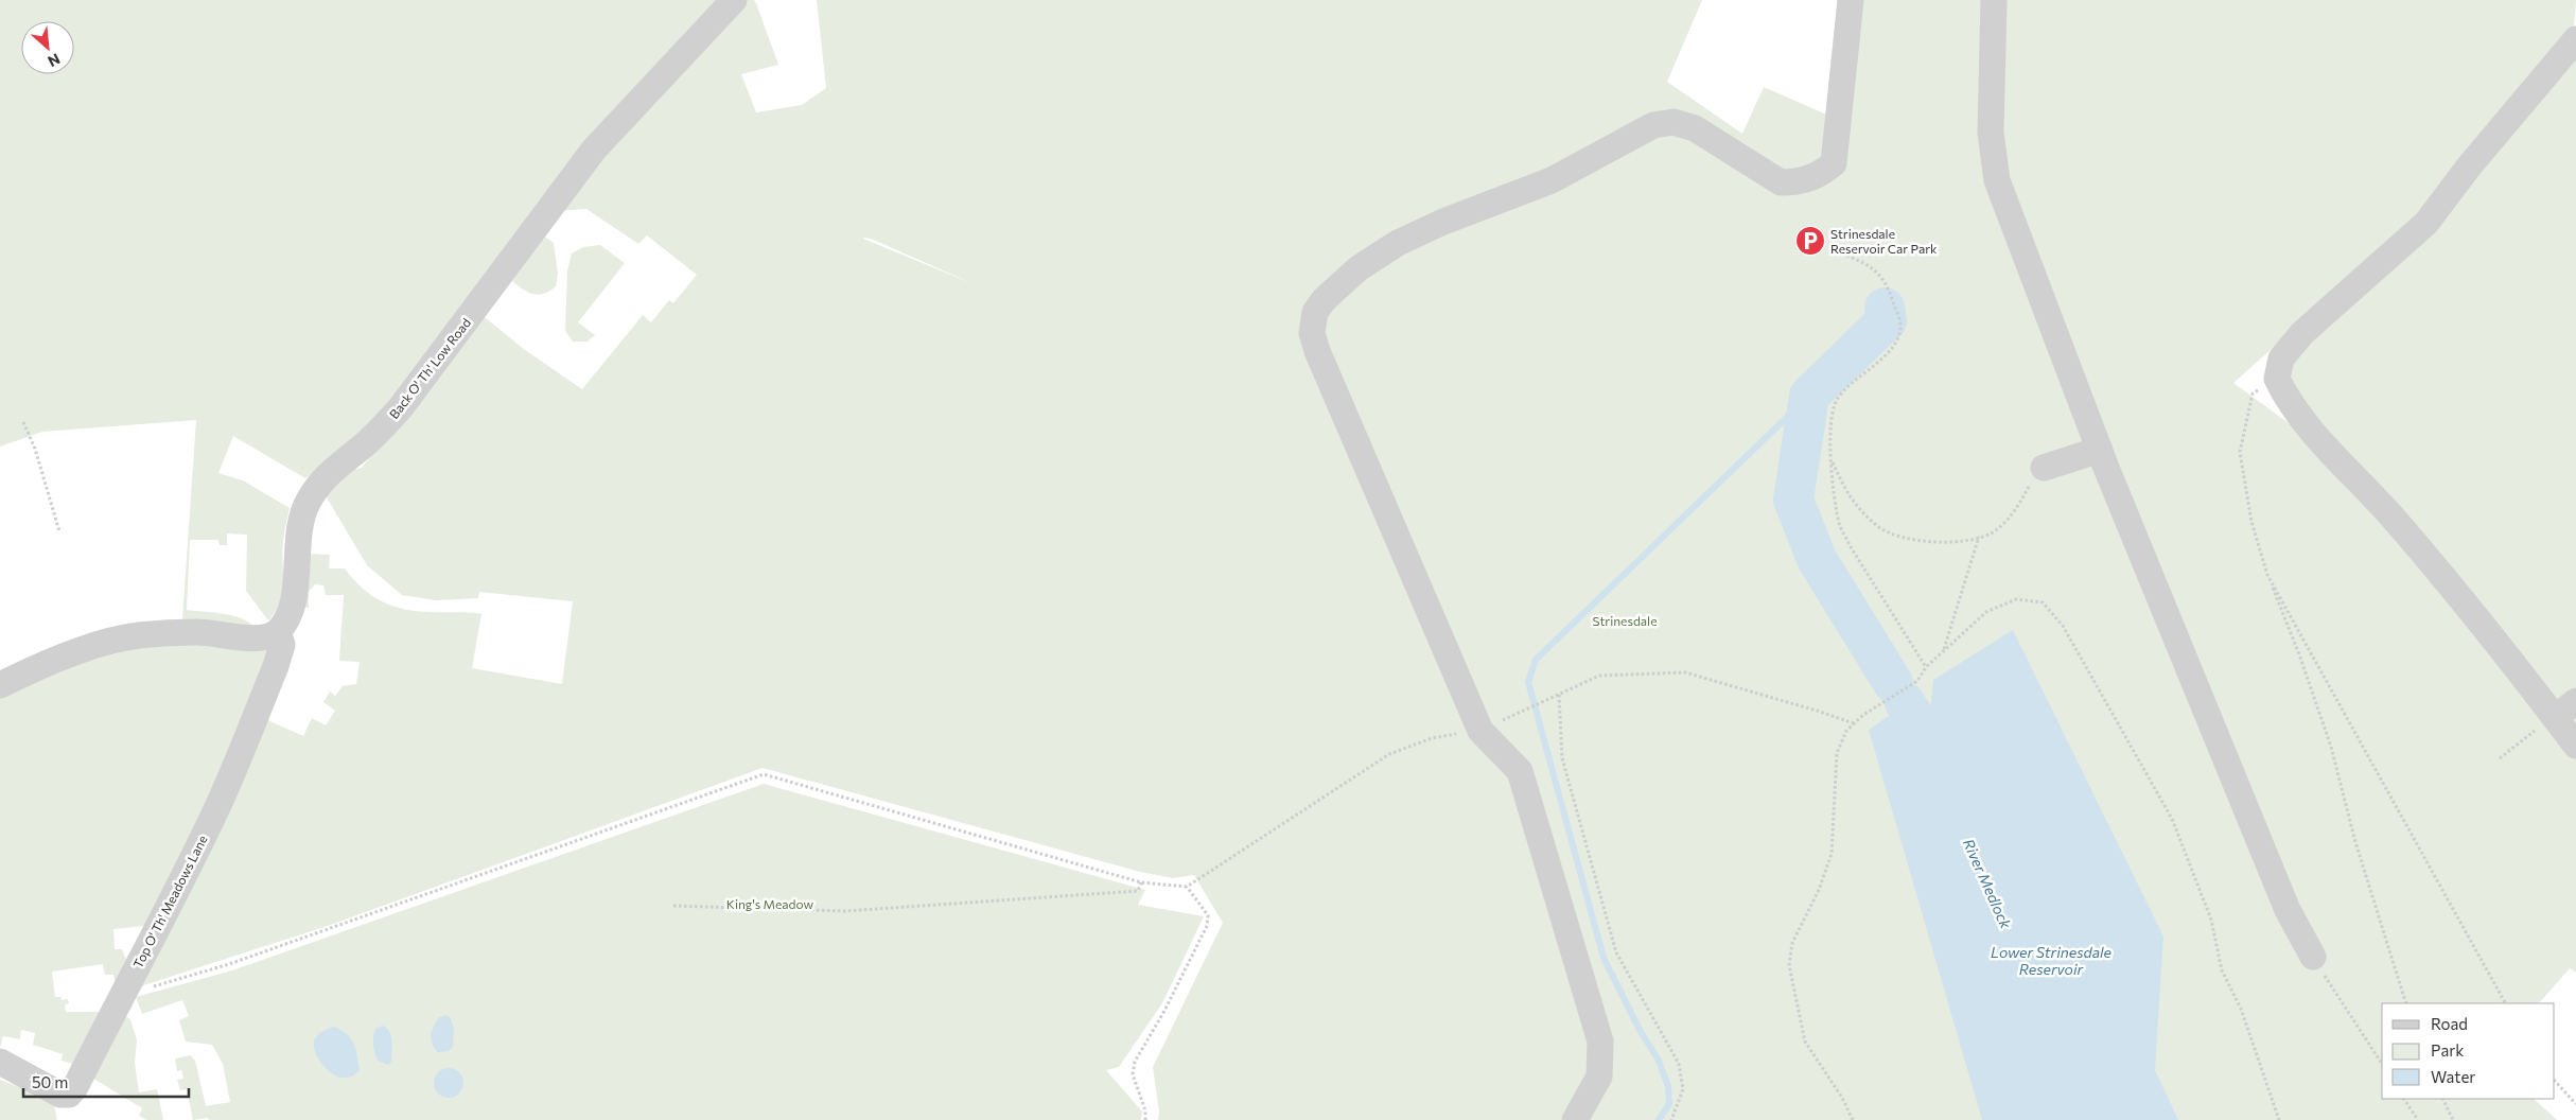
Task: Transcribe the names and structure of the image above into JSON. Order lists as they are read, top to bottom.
{
  "streets": {
    "street": ["Back O' Th' Low Road", "Top O' Th' Meadows Lane"]
  },
  "crossings": [
    ["Back O' Th' Low Road", "Top O' Th' Meadows Lane"]
  ],
  "water": ["River Medlock", "Lower Strinesdale Reservoir"],
  "parks": ["Strinesdale", "King's Meadow"],
  "places": {
    "parking": ["Strinesdale Reservoir Car Park"]
  },
  "legend": ["Road", "Park", "Water"],
  "scale_bar": "50 m",
  "north": "bottom right"
}
